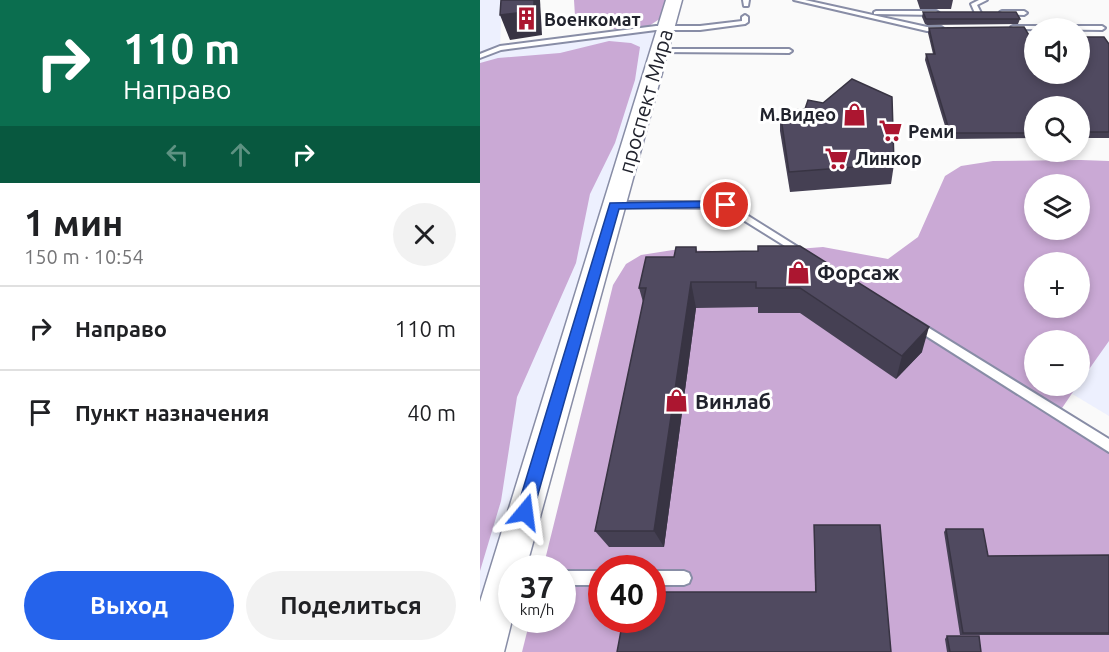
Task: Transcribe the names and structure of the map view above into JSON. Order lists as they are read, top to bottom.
{
  "streets": {
    "street": ["проспект Мира"]
  },
  "places": {
    "building": ["Военкомат"],
    "shop": ["М.Видео", "Форсаж", "Винлаб"],
    "supermarket": ["Реми", "Линкор"]
  },
  "page": {
    "turn": ["110 m", "Направо"],
    "map_buttons": ["+", "−"],
    "heading": ["1 мин", "150 m · 10:54"],
    "list": [
      {
        "name": "Направо",
        "value": "110 m"
      },
      {
        "name": "Пункт назначения",
        "value": "40 m"
      }
    ],
    "speed": "37 km/h",
    "limit": "40",
    "buttons": ["Выход", "Поделиться"]
  }
}
